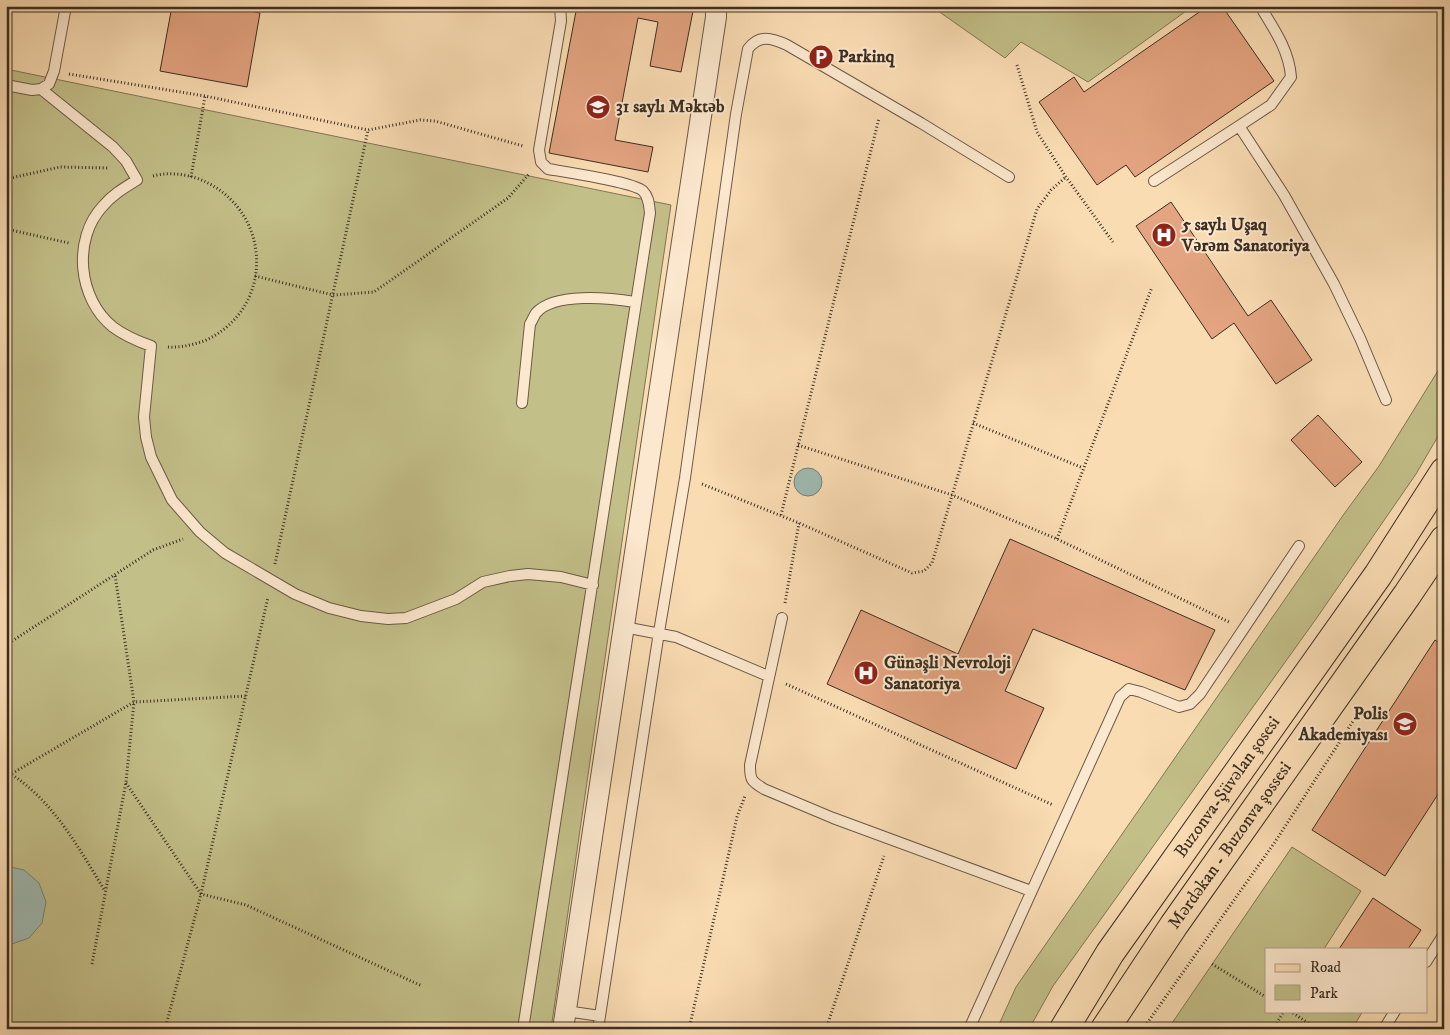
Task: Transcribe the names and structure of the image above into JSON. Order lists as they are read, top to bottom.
{
  "streets": {
    "main road": ["Buzonva-Şüvəlan şosesi", "Mərdəkan - Buzonva şossesi"]
  },
  "places": {
    "parking": ["Parkinq"],
    "school or university": ["31 saylı Məktəb", "Polis Akademiyası"],
    "hospital": ["5 saylı Uşaq Vərəm Sanatoriya", "Günəşli Nevroloji Sanatoriya"]
  },
  "legend": ["Road", "Park"]
}
